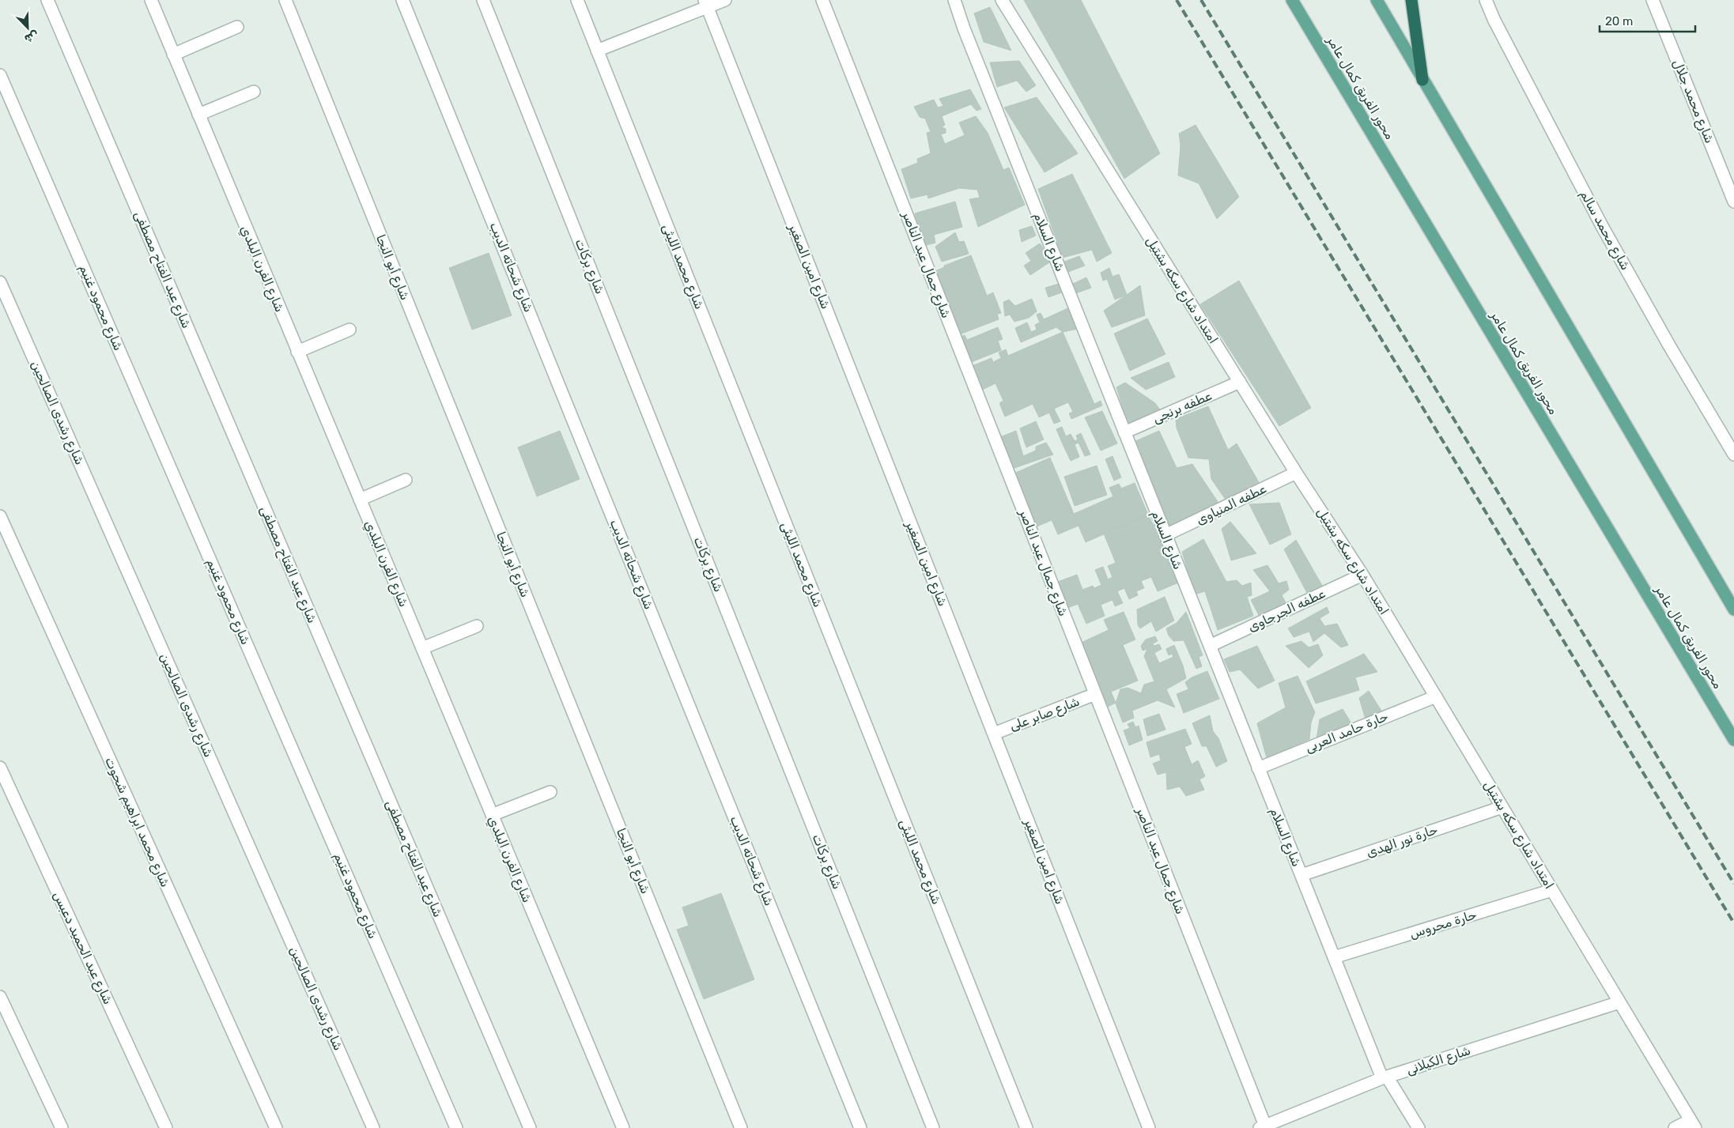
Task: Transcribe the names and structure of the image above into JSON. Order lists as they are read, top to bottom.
{
  "streets": {
    "main road": ["محور الفريق كمال عامر"],
    "street": [
      "شارع محمد جلال",
      "شارع محمد سالم",
      "شارع السلام",
      "شارع جمال عبد الناصر",
      "شارع بركات",
      "شارع محمد الليثى",
      "شارع امين الصغير",
      "شارع أبو النجا",
      "شارع شحاته الديب",
      "شارع الفرن البلدي",
      "شارع عبد الفتاح مصطفى",
      "امتداد شارع سكه بشتيل",
      "شارع محمود غنيم",
      "عطفه برنجى",
      "شارع رشدى الصالحين",
      "عطفه المنياوى",
      "عطفه الجرجاوى",
      "شارع صابر على",
      "حارة حامد العربى",
      "شارع محمد ابراهيم شحوت",
      "حارة نور الهدى",
      "حارة محروس",
      "شارع عبد الحميد دعبس",
      "شارع الكيلانى"
    ]
  },
  "crossings": [
    ["شارع السلام", "عطفه برنجى"],
    ["شارع السلام", "عطفه المنياوى"],
    ["شارع السلام", "عطفه الجرجاوى"],
    ["شارع السلام", "حارة حامد العربى"],
    ["شارع السلام", "حارة نور الهدى"],
    ["شارع السلام", "حارة محروس"],
    ["شارع السلام", "شارع الكيلانى"],
    ["شارع جمال عبد الناصر", "شارع صابر على"],
    ["شارع جمال عبد الناصر", "شارع الكيلانى"],
    ["شارع امين الصغير", "شارع صابر على"],
    ["امتداد شارع سكه بشتيل", "عطفه برنجى"],
    ["امتداد شارع سكه بشتيل", "عطفه المنياوى"],
    ["امتداد شارع سكه بشتيل", "عطفه الجرجاوى"],
    ["امتداد شارع سكه بشتيل", "حارة حامد العربى"],
    ["امتداد شارع سكه بشتيل", "حارة نور الهدى"],
    ["امتداد شارع سكه بشتيل", "حارة محروس"],
    ["امتداد شارع سكه بشتيل", "شارع الكيلانى"]
  ],
  "scale_bar": "20 m",
  "north": "bottom right"
}
